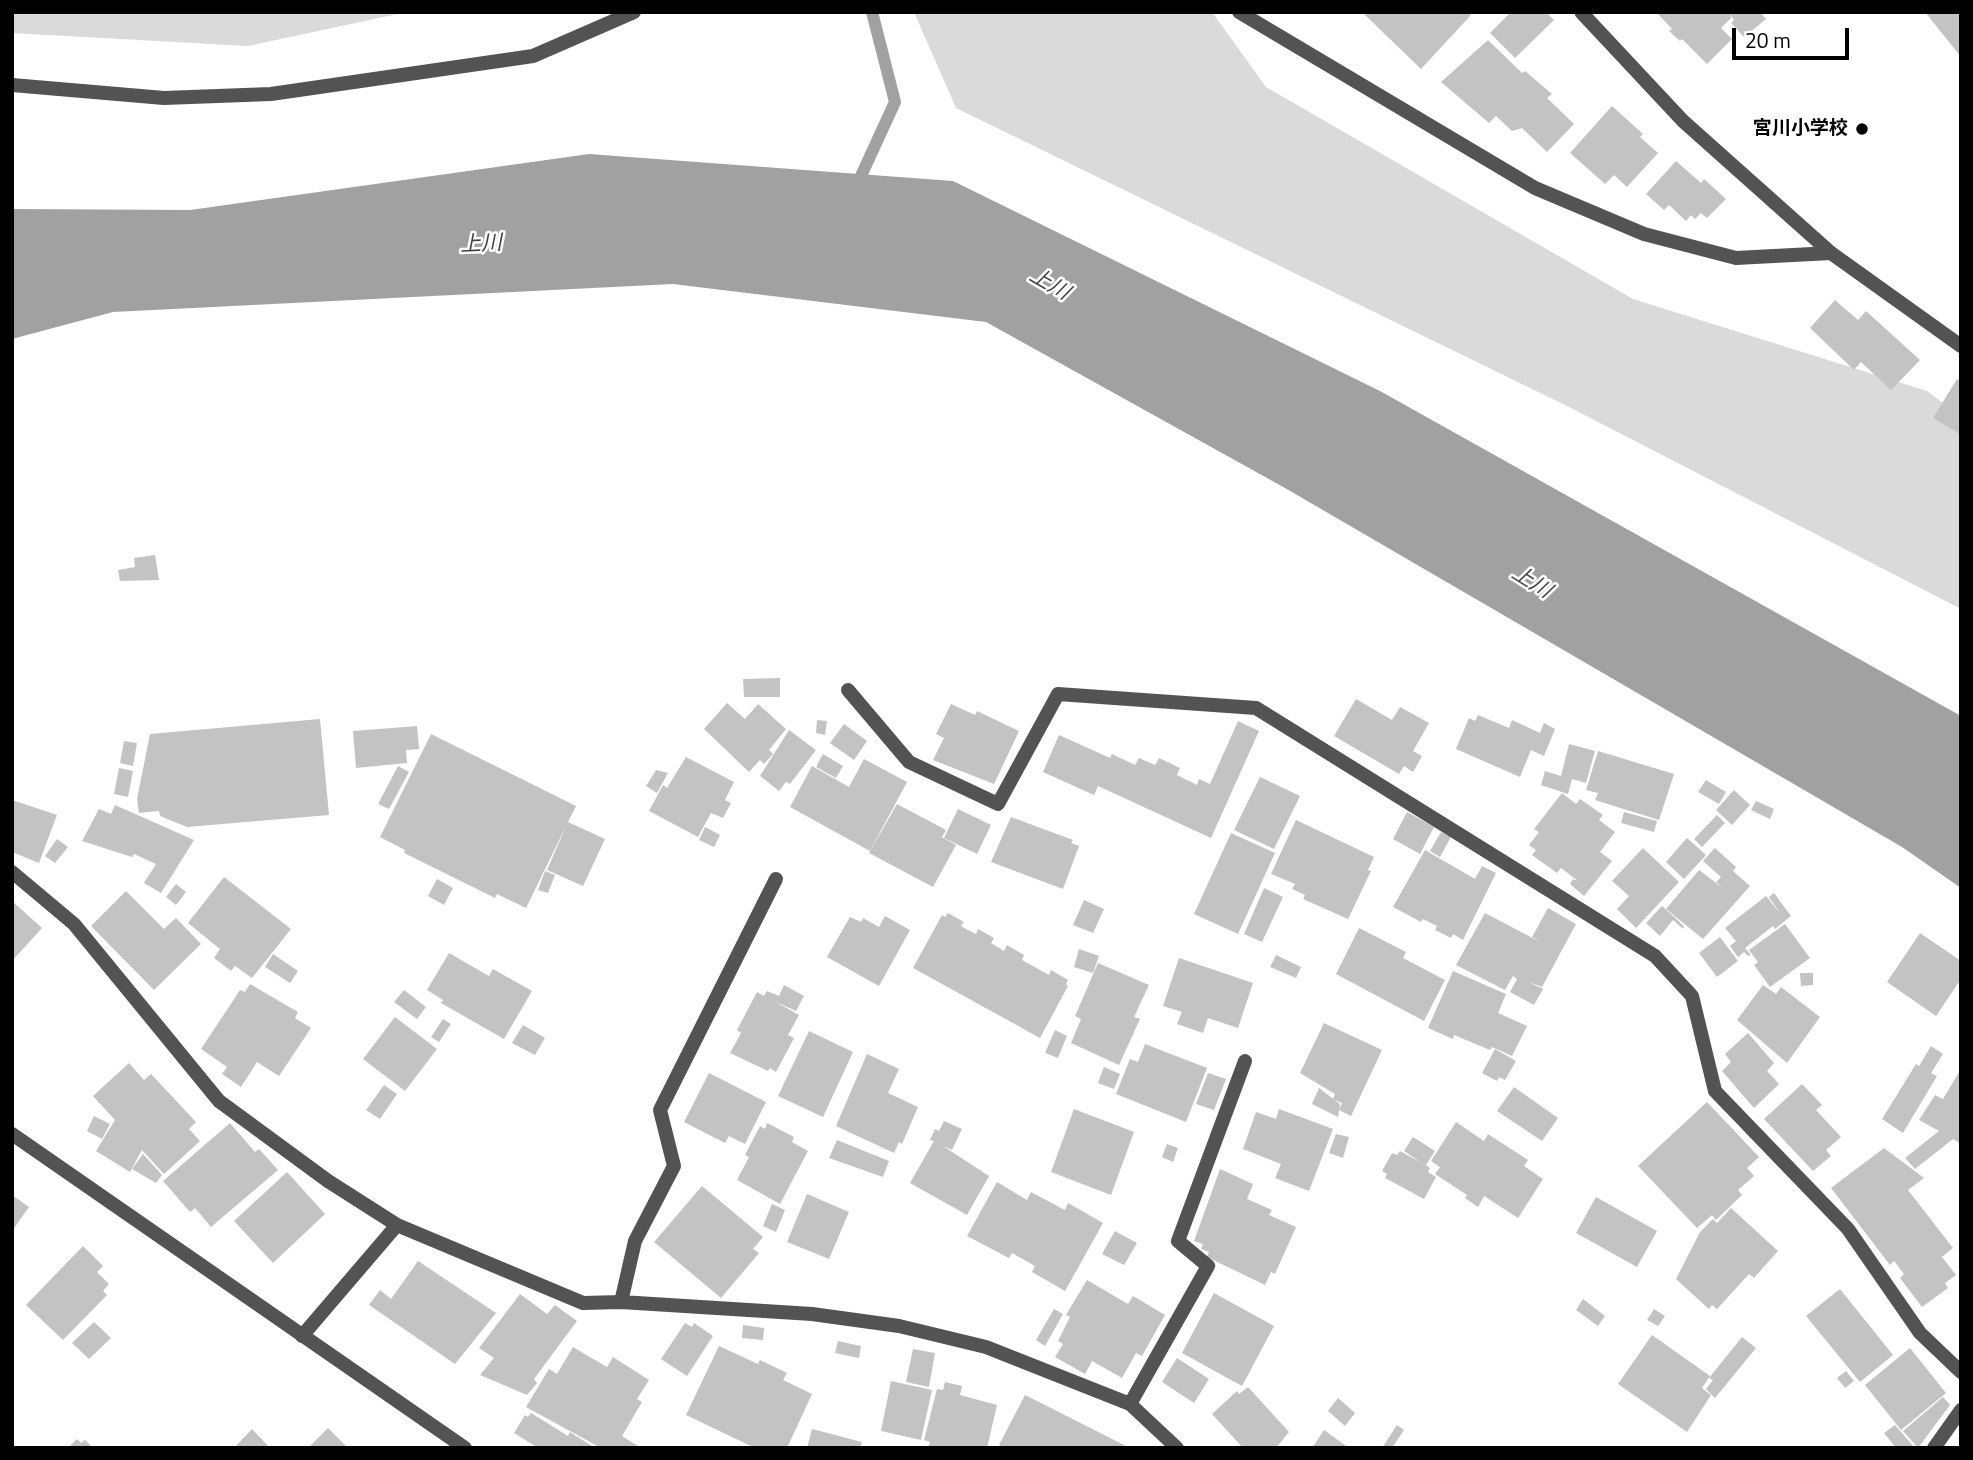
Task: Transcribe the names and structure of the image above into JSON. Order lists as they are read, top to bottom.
{
  "water": ["上川"],
  "places": ["宮川小学校"],
  "scale_bar": "20 m"
}
